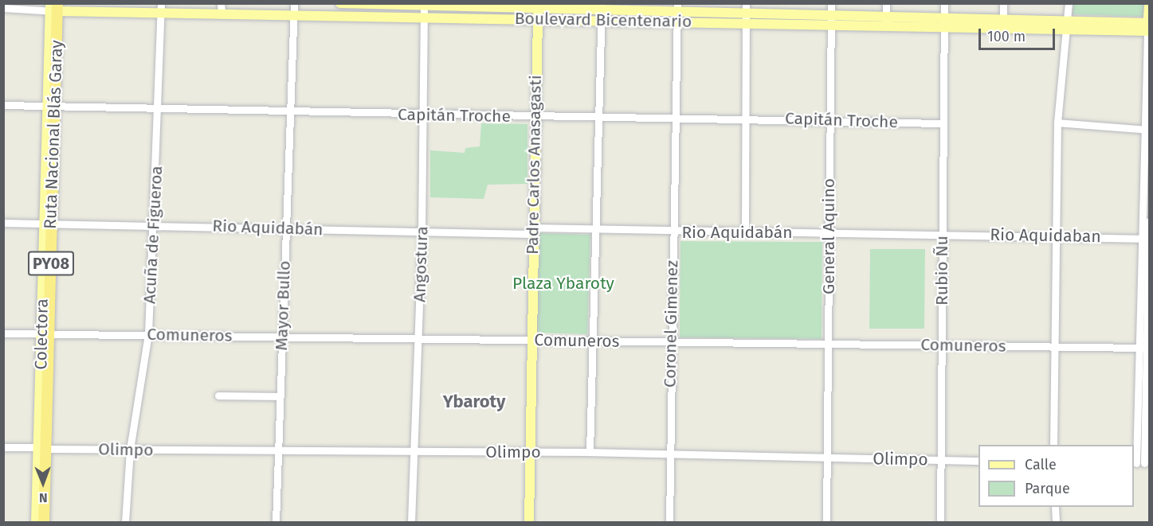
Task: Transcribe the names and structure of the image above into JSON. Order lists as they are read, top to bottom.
{
  "streets": {
    "highway": ["Ruta Nacional Blás Garay", "PY08"],
    "main road": ["Boulevard Bicentenario", "Padre Carlos Anasagasti"],
    "street": [
      "Capitán Troche",
      "Rio Aquidabán",
      "Acuña de Figueroa",
      "Rio Aquidaban",
      "General Aquino",
      "Angostura",
      "Rubio Ñu",
      "Mayor Bullo",
      "Coronel Gimenez",
      "Comuneros",
      "Olimpo"
    ]
  },
  "crossings": [
    ["Boulevard Bicentenario", "Ruta Nacional Blás Garay"],
    ["Boulevard Bicentenario", "Padre Carlos Anasagasti"],
    ["Boulevard Bicentenario", "Acuña de Figueroa"],
    ["Boulevard Bicentenario", "General Aquino"],
    ["Boulevard Bicentenario", "Angostura"],
    ["Boulevard Bicentenario", "Rubio Ñu"],
    ["Boulevard Bicentenario", "Mayor Bullo"],
    ["Boulevard Bicentenario", "Coronel Gimenez"],
    ["Capitán Troche", "Ruta Nacional Blás Garay"],
    ["Capitán Troche", "Padre Carlos Anasagasti"],
    ["Capitán Troche", "Acuña de Figueroa"],
    ["Capitán Troche", "General Aquino"],
    ["Capitán Troche", "Angostura"],
    ["Capitán Troche", "Rubio Ñu"],
    ["Capitán Troche", "Mayor Bullo"],
    ["Capitán Troche", "Coronel Gimenez"],
    ["Ruta Nacional Blás Garay", "Rio Aquidabán"],
    ["Ruta Nacional Blás Garay", "Comuneros"],
    ["Ruta Nacional Blás Garay", "Olimpo"],
    ["Padre Carlos Anasagasti", "Rio Aquidabán"],
    ["Padre Carlos Anasagasti", "Comuneros"],
    ["Padre Carlos Anasagasti", "Olimpo"],
    ["Rio Aquidabán", "Acuña de Figueroa"],
    ["Rio Aquidabán", "Rio Aquidaban"],
    ["Rio Aquidabán", "General Aquino"],
    ["Rio Aquidabán", "Angostura"],
    ["Rio Aquidabán", "Rubio Ñu"],
    ["Rio Aquidabán", "Mayor Bullo"],
    ["Rio Aquidabán", "Coronel Gimenez"],
    ["Acuña de Figueroa", "Comuneros"],
    ["Acuña de Figueroa", "Olimpo"],
    ["Rio Aquidaban", "Rubio Ñu"],
    ["General Aquino", "Comuneros"],
    ["General Aquino", "Olimpo"],
    ["Angostura", "Comuneros"],
    ["Angostura", "Olimpo"],
    ["Rubio Ñu", "Comuneros"],
    ["Rubio Ñu", "Olimpo"],
    ["Mayor Bullo", "Comuneros"],
    ["Mayor Bullo", "Olimpo"],
    ["Coronel Gimenez", "Comuneros"],
    ["Coronel Gimenez", "Olimpo"]
  ],
  "districts": ["Ybaroty"],
  "parks": ["Plaza Ybaroty"],
  "legend": ["Calle", "Parque"],
  "scale_bar": "100 m",
  "north": "bottom"
}
